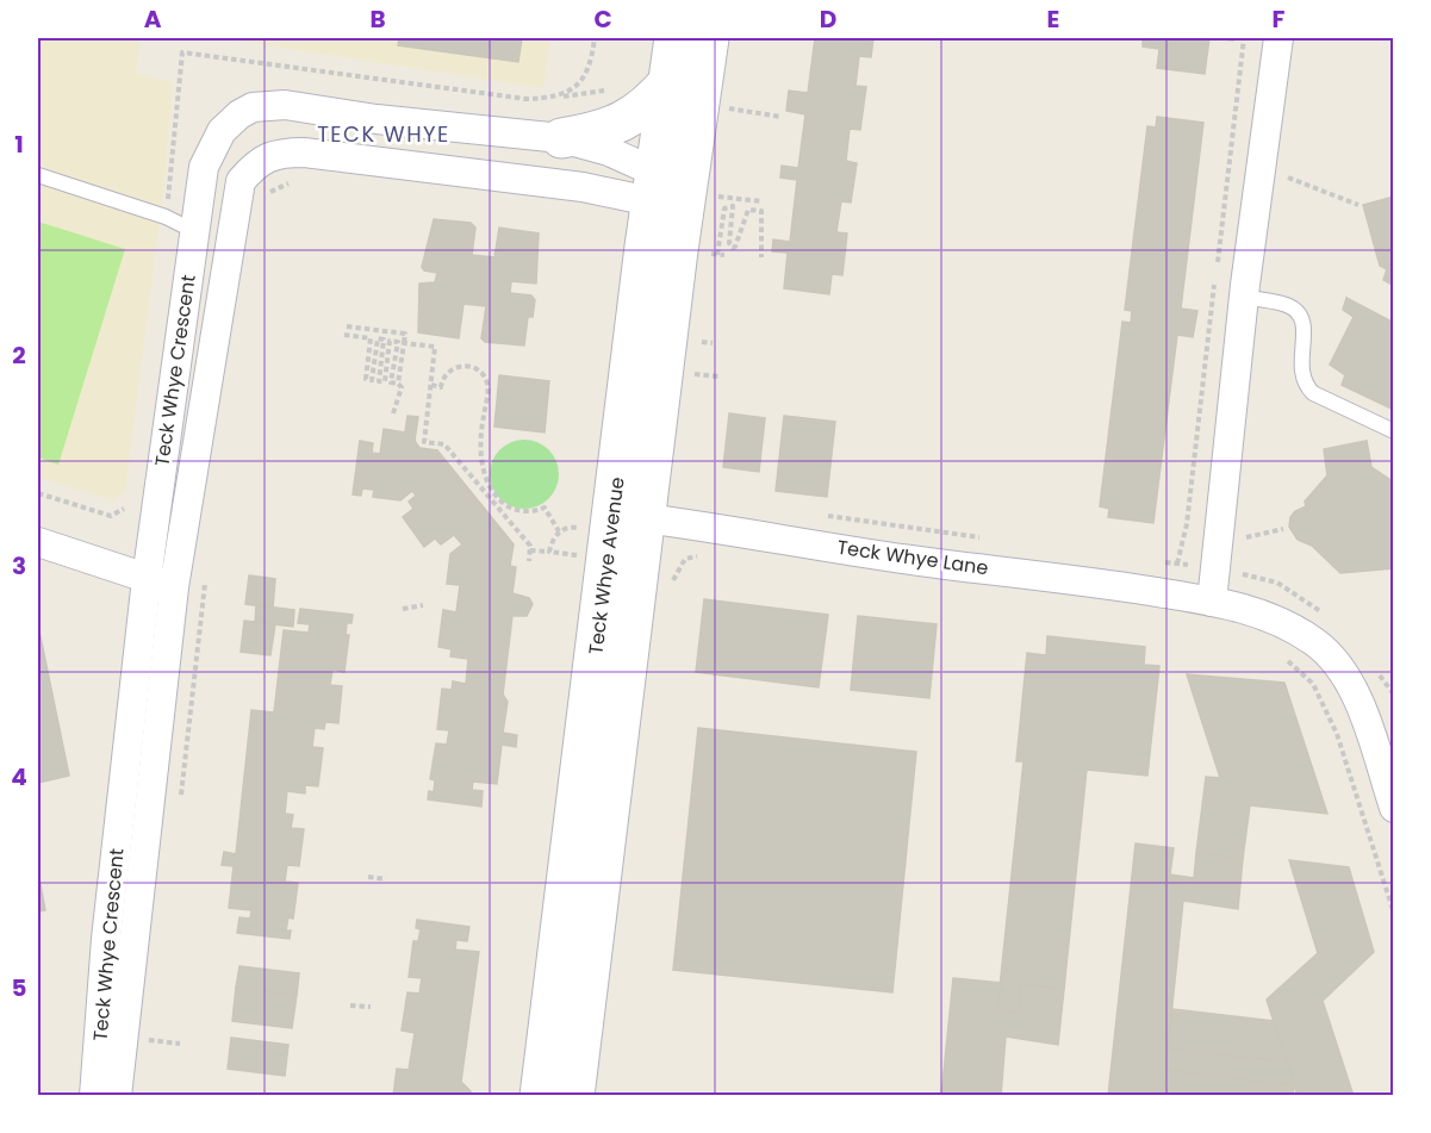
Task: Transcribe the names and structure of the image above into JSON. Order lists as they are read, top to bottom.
{
  "streets": {
    "main road": ["Teck Whye Avenue"],
    "street": ["Teck Whye Crescent", "Teck Whye Lane"]
  },
  "crossings": [
    ["Teck Whye Crescent", "Teck Whye Avenue"],
    ["Teck Whye Lane", "Teck Whye Avenue"]
  ],
  "districts": ["TECK WHYE"],
  "grid": {
    "columns": [
      "A",
      "B",
      "C",
      "D",
      "E",
      "F"
    ],
    "rows": [
      "1",
      "2",
      "3",
      "4",
      "5"
    ]
  }
}
